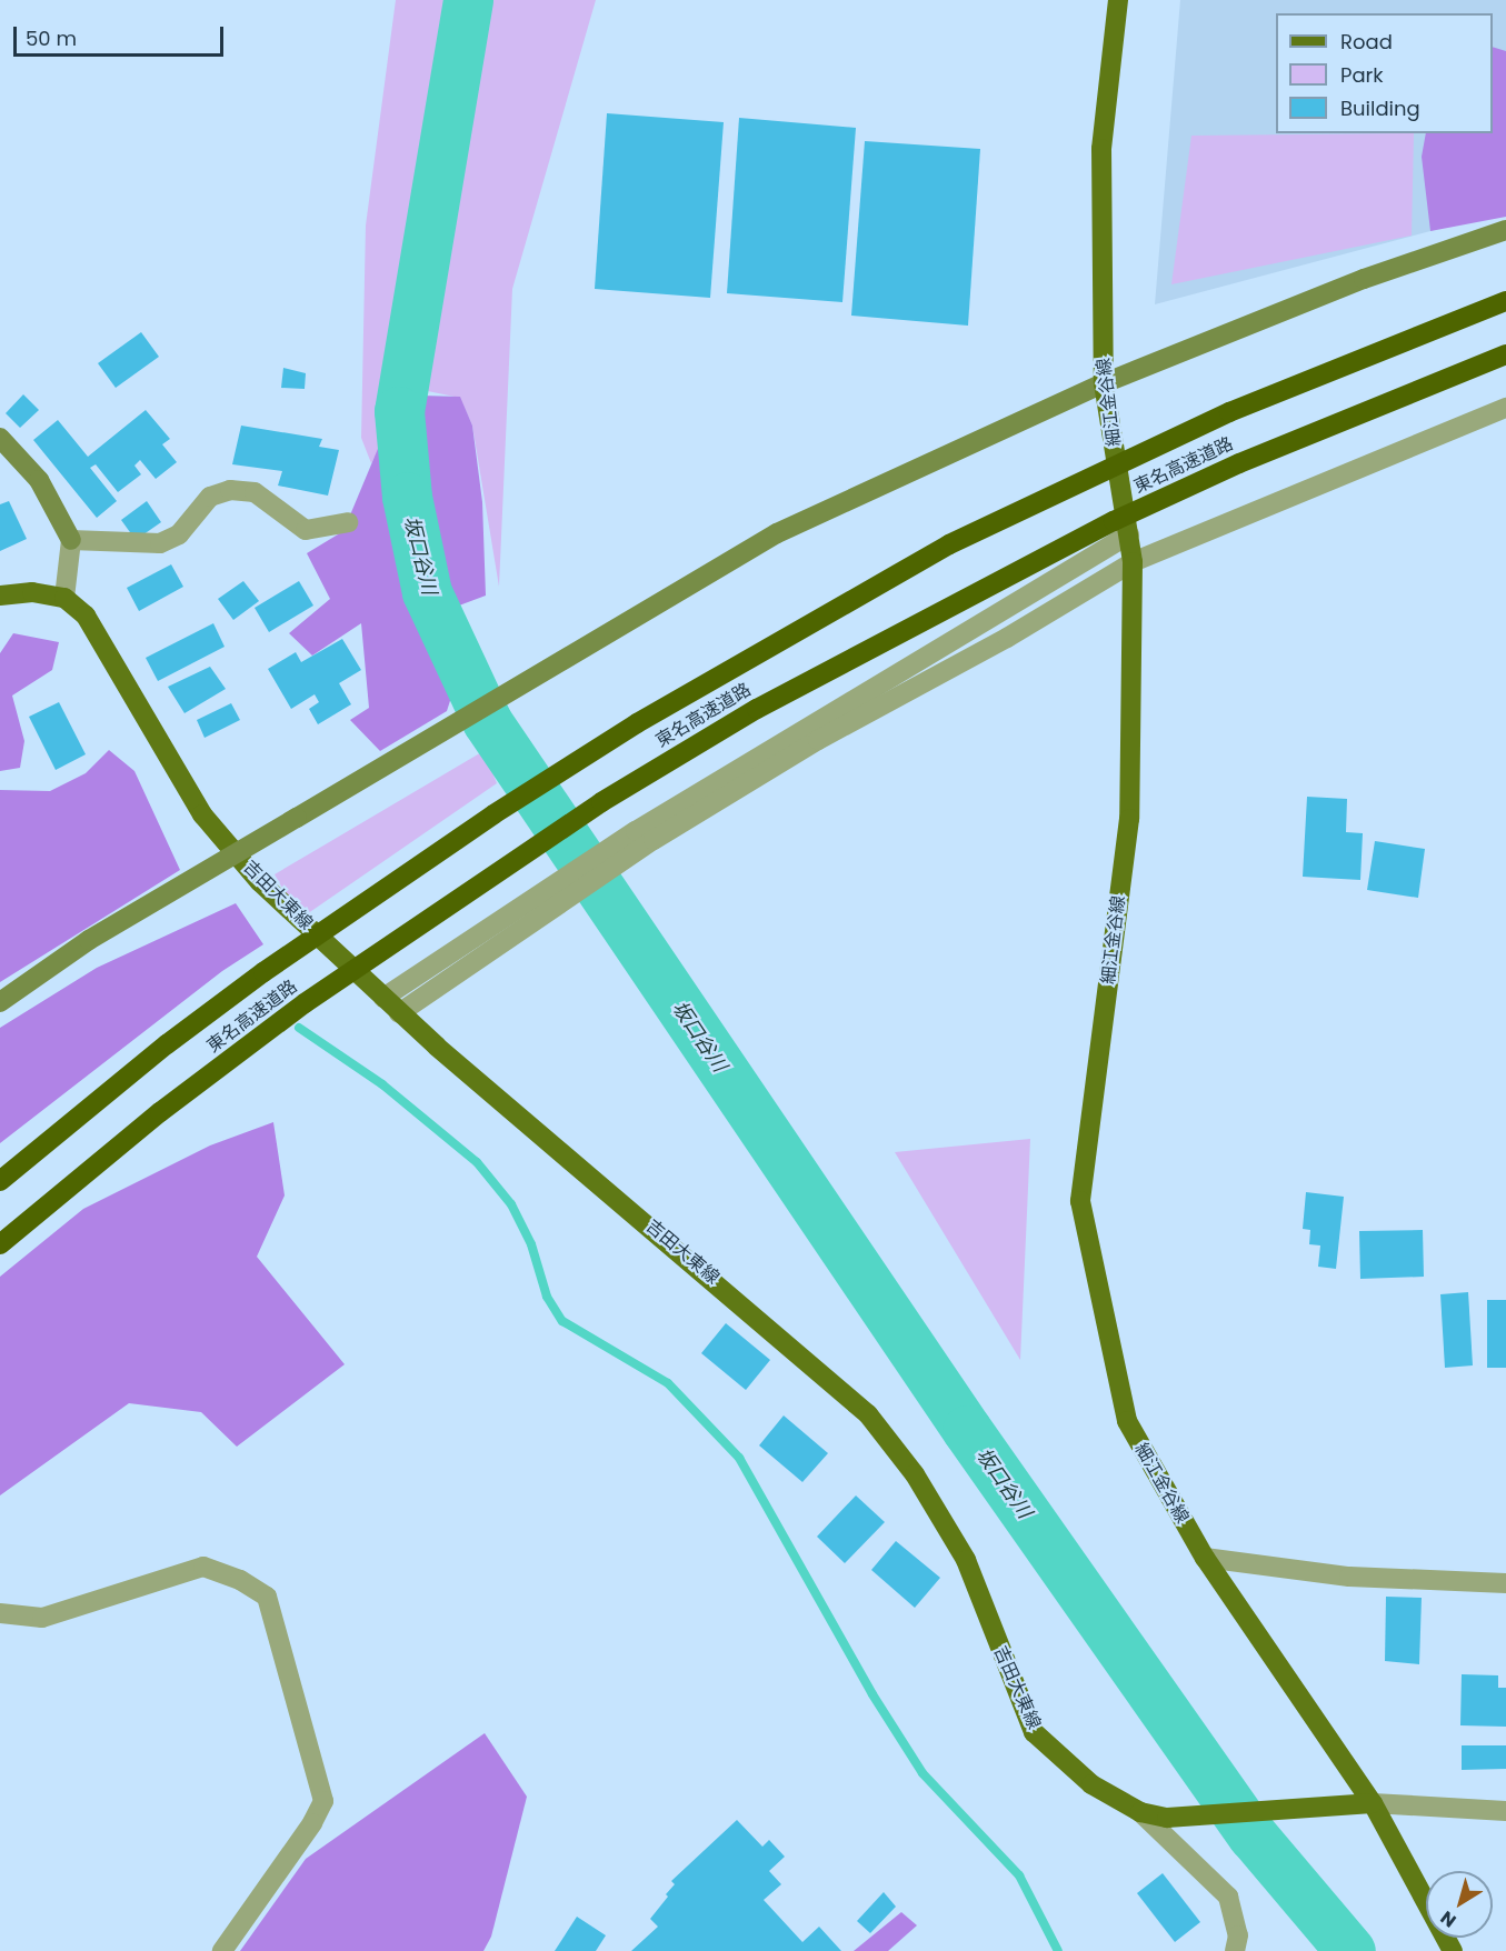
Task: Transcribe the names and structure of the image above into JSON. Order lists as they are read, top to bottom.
{
  "streets": {
    "highway": ["東名高速道路"],
    "main road": ["細江金谷線", "吉田大東線"]
  },
  "crossings": [
    ["細江金谷線", "吉田大東線"]
  ],
  "water": ["坂口谷川"],
  "legend": ["Road", "Park", "Building"],
  "scale_bar": "50 m",
  "north": "bottom left"
}
